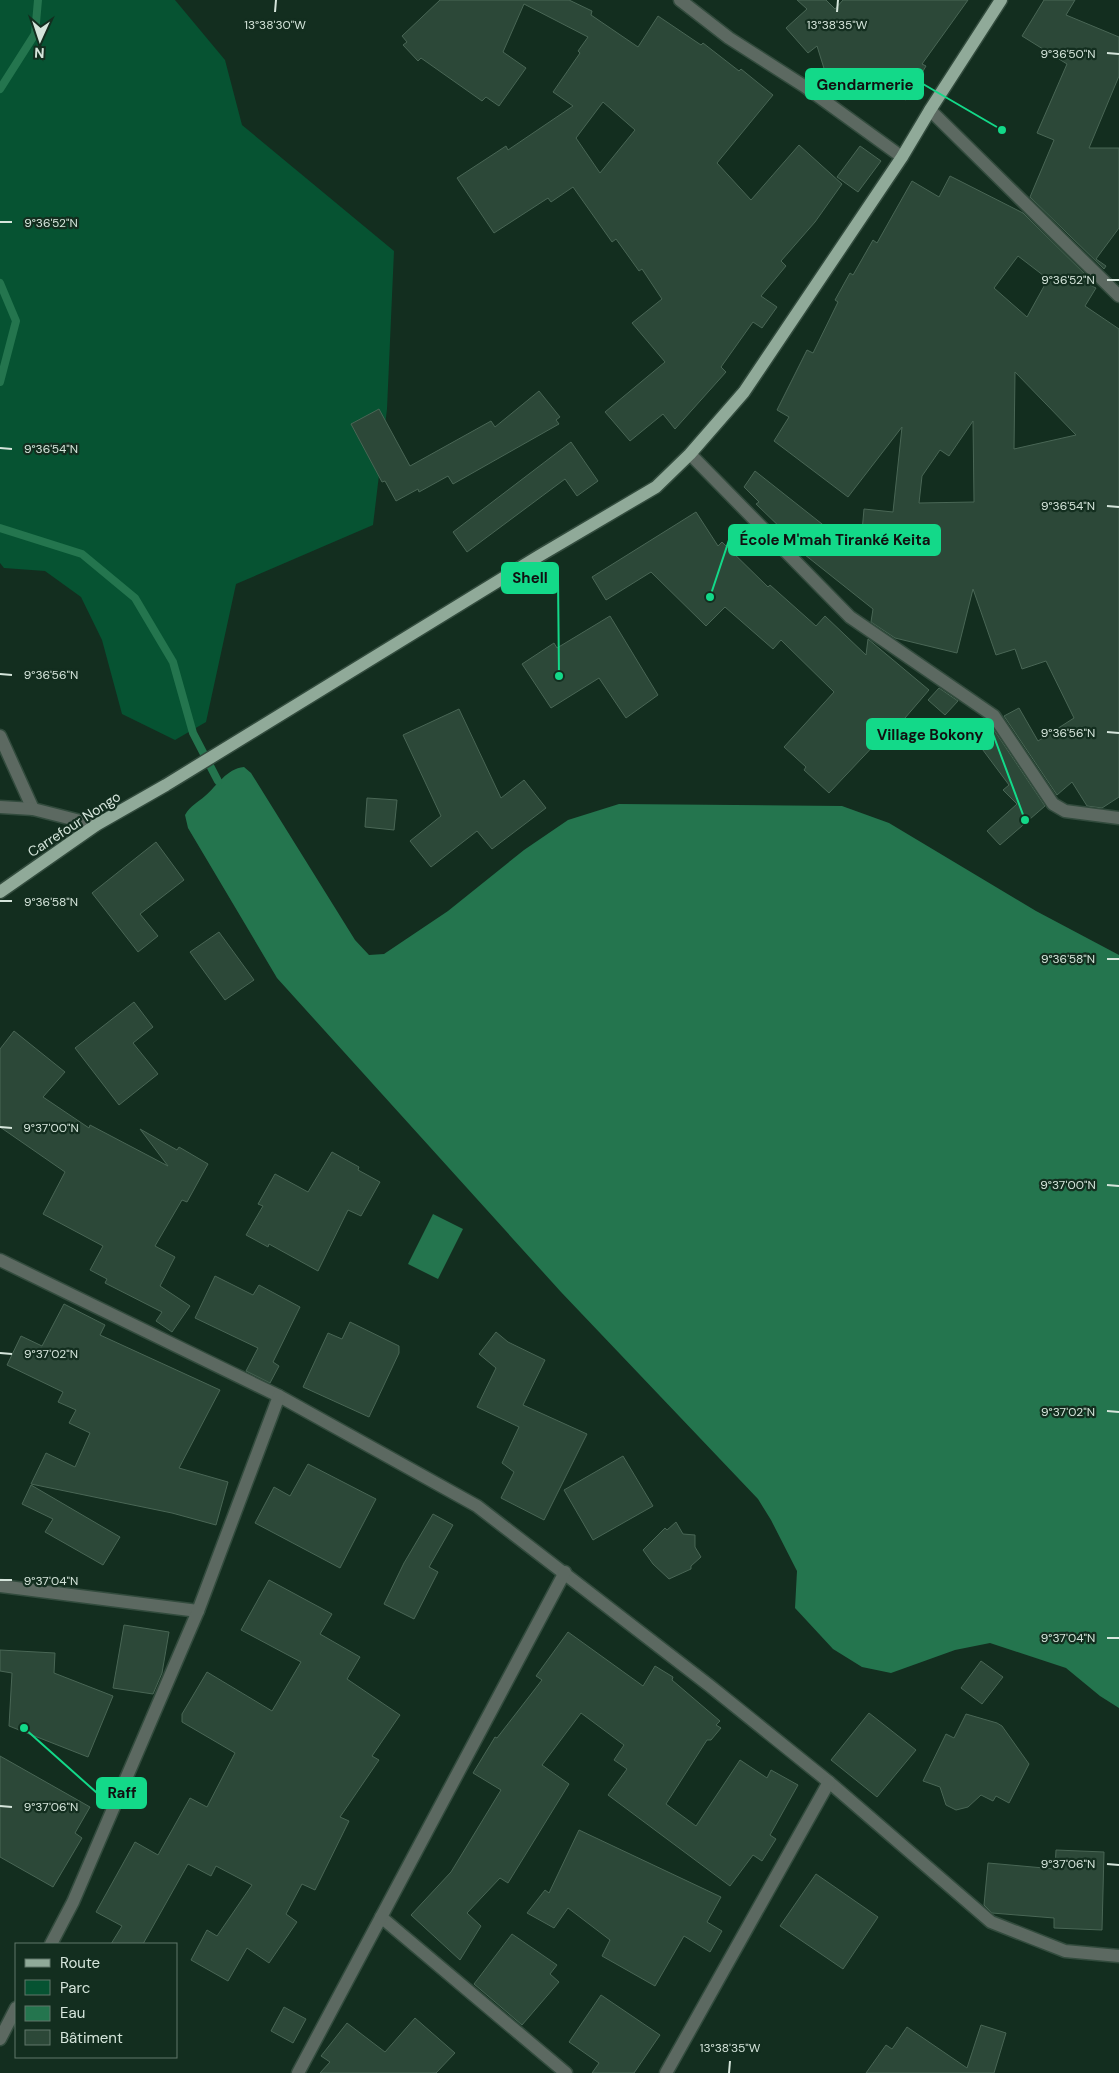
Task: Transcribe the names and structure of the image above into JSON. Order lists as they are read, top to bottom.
{
  "streets": {
    "main road": ["Carrefour Nongo"]
  },
  "places": [
    "Gendarmerie",
    "École M'mah Tiranké Keita",
    "Shell",
    "Village Bokony",
    "Raff"
  ],
  "legend": [
    "Route",
    "Parc",
    "Eau",
    "Bâtiment"
  ],
  "north": "bottom",
  "coordinates": [
    "13°38'30\"W",
    "13°38'35\"W",
    "9°36'50\"N",
    "9°36'52\"N",
    "9°36'54\"N",
    "9°36'56\"N",
    "9°36'58\"N",
    "9°37'00\"N",
    "9°37'02\"N",
    "9°37'04\"N",
    "9°37'06\"N"
  ]
}
